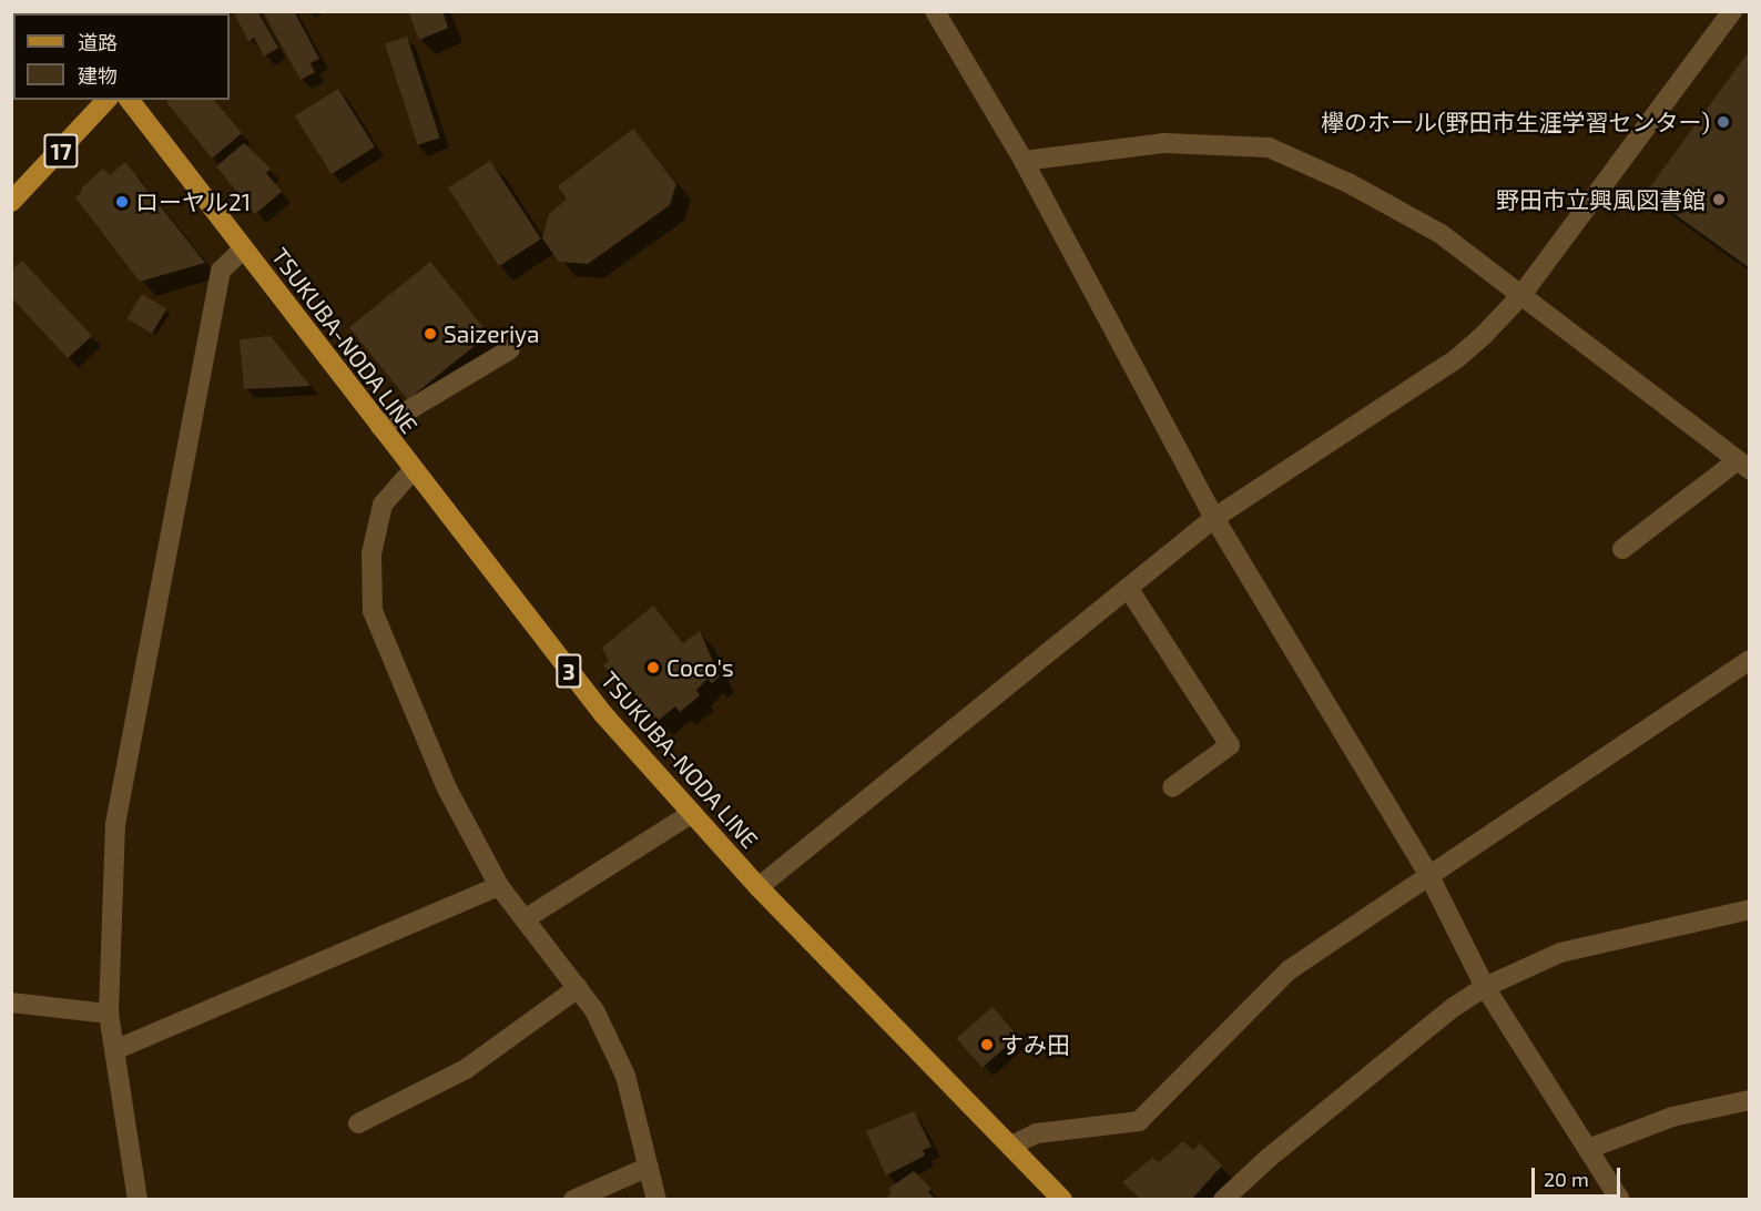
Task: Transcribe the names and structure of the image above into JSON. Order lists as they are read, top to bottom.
{
  "streets": {
    "main road": ["17", "TSUKUBA-NODA LINE", "3"]
  },
  "places": [
    "欅のホール(野田市生涯学習センター)",
    "野田市立興風図書館",
    "ローヤル21",
    "Saizeriya",
    "Coco's",
    "すみ田"
  ],
  "legend": ["道路", "建物"],
  "scale_bar": "20 m"
}
